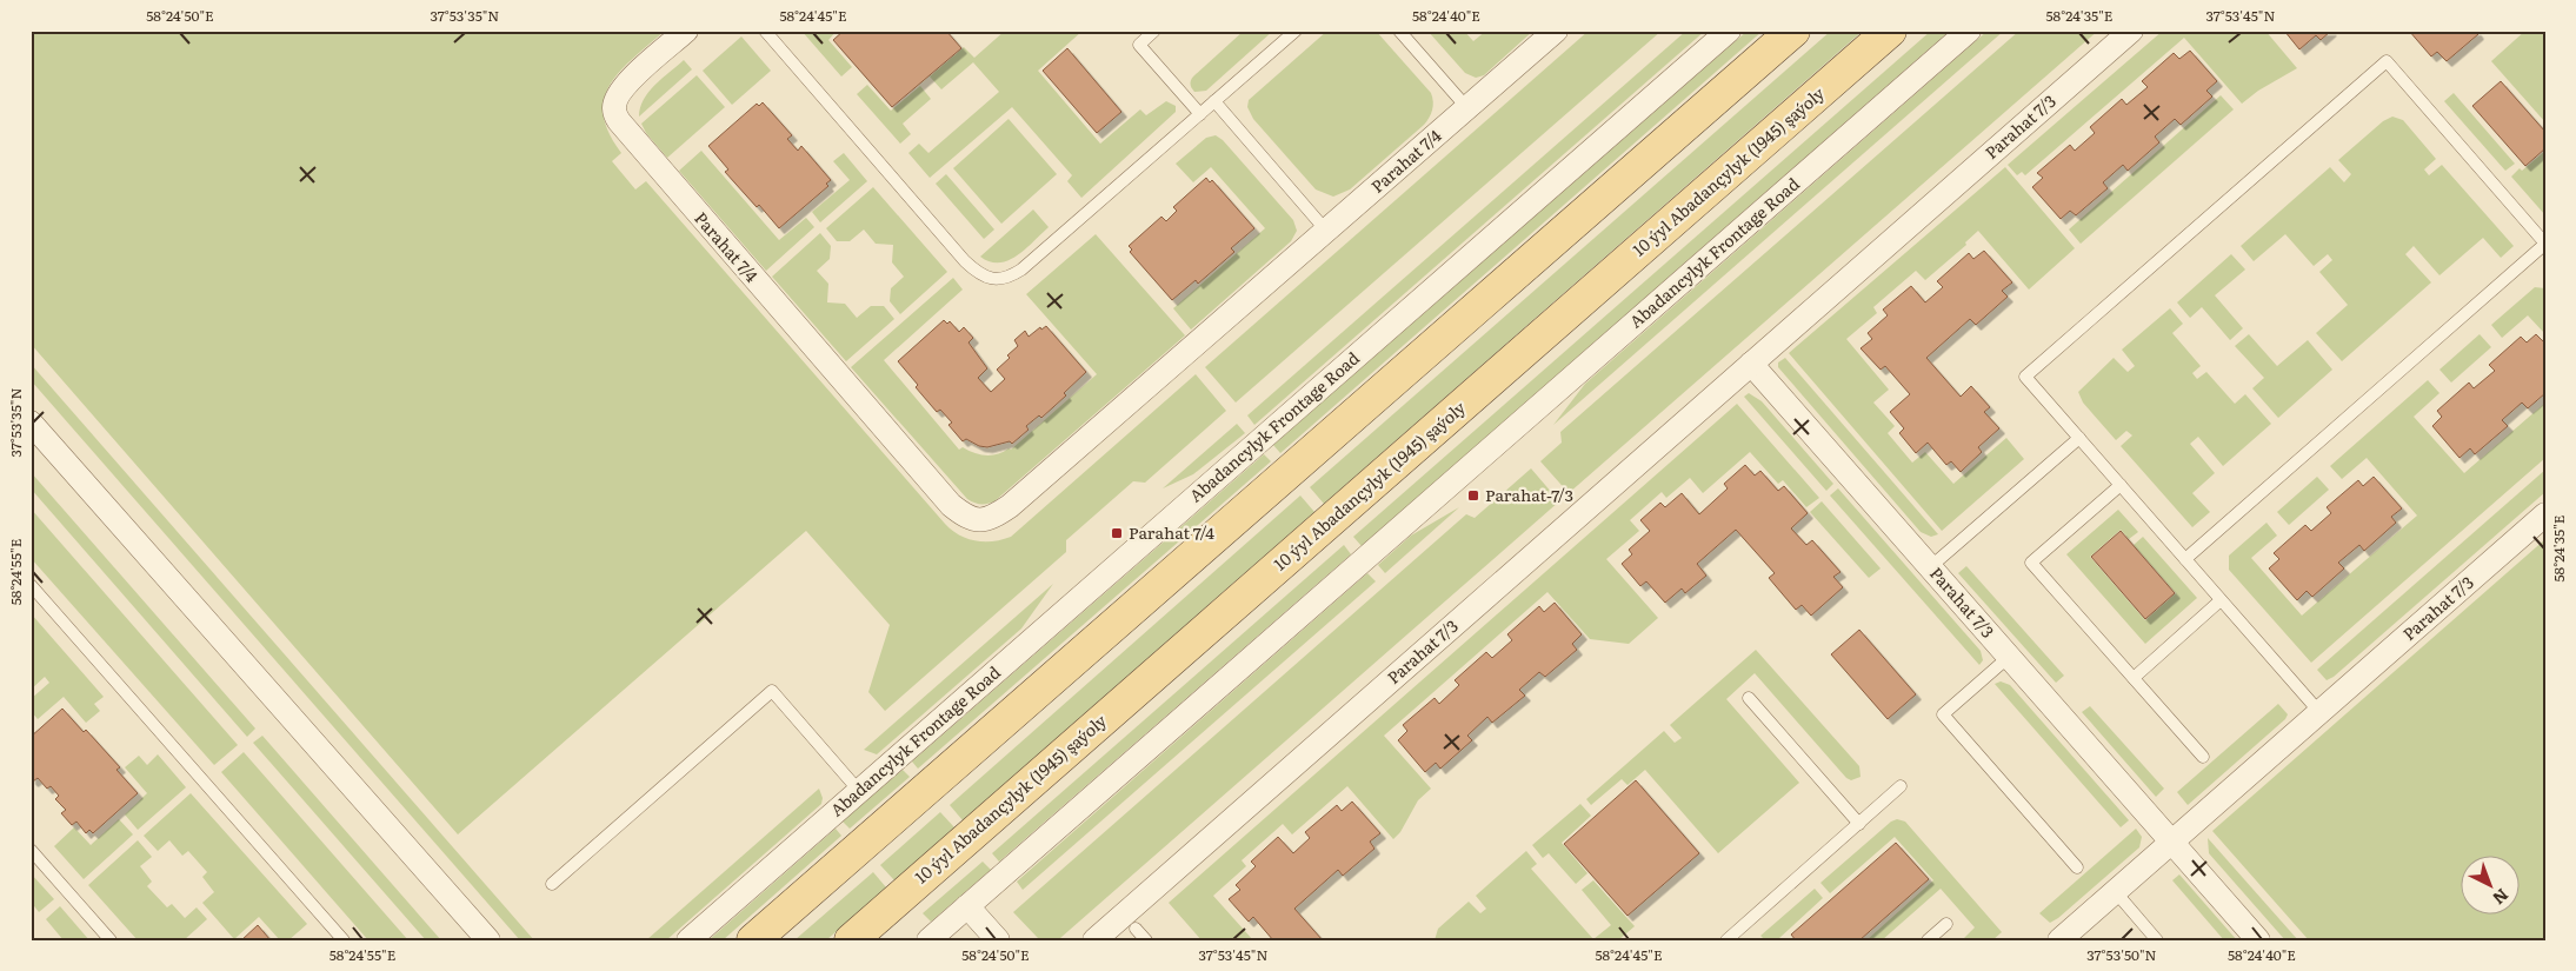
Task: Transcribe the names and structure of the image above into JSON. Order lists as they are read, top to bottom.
{
  "streets": {
    "main road": ["10 ýyl Abadançylyk (1945) şaýoly"],
    "street": ["Parahat 7/3", "Parahat 7/4", "Abadancylyk Frontage Road"]
  },
  "places": {
    "transit": ["Parahat-7/3", "Parahat 7/4"]
  },
  "north": "bottom right",
  "coordinates": [
    "58°24'50\"E",
    "37°53'35\"N",
    "58°24'45\"E",
    "58°24'40\"E",
    "58°24'35\"E",
    "37°53'45\"N",
    "58°24'55\"E",
    "37°53'50\"N"
  ]
}
